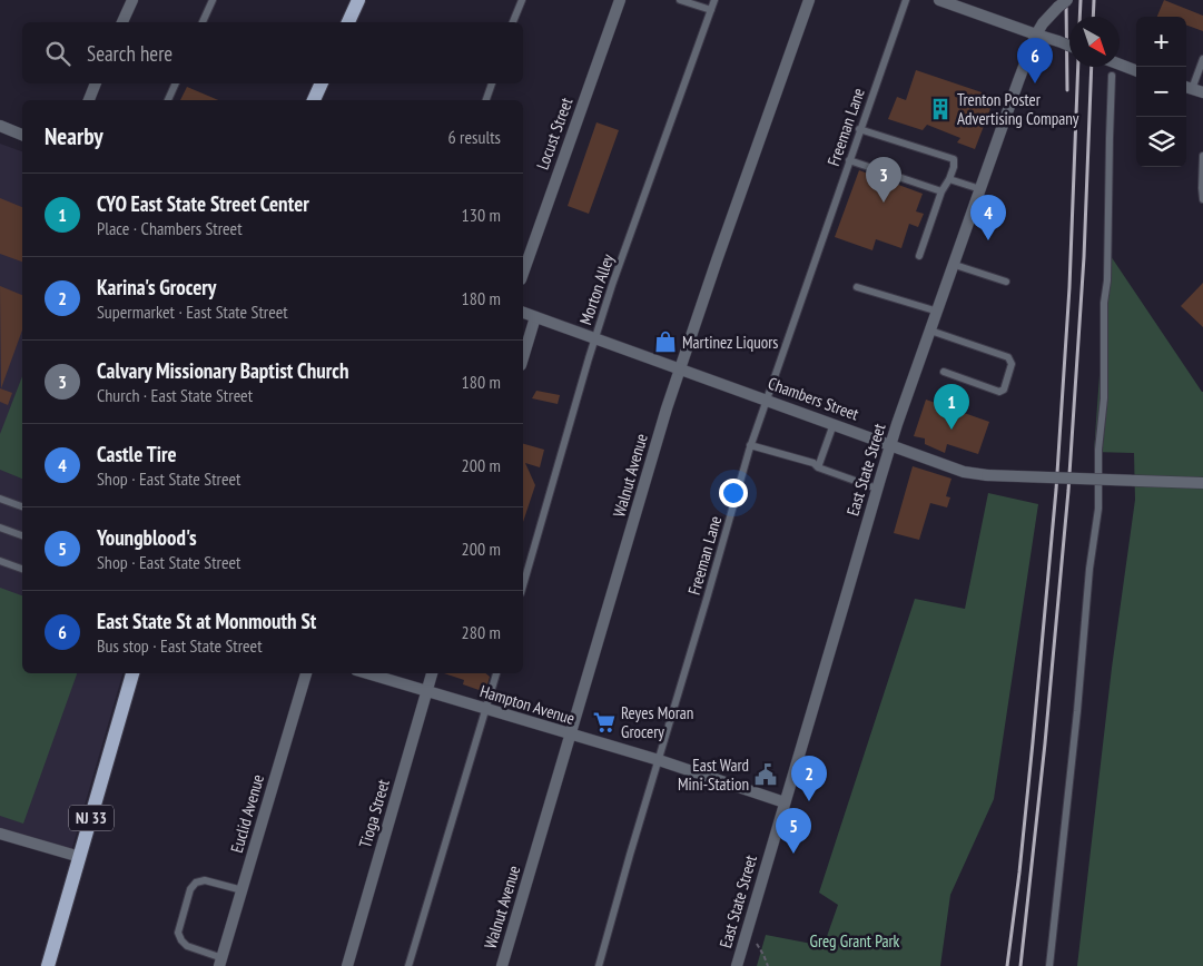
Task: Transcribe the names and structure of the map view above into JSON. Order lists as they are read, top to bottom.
{
  "streets": {
    "main road": ["NJ 33"],
    "street": [
      "Locust Street",
      "Chambers Street",
      "East State Street",
      "Walnut Avenue",
      "Hampton Avenue",
      "Euclid Avenue",
      "Tioga Street"
    ],
    "lane": ["Freeman Lane", "Morton Alley"]
  },
  "crossings": [
    ["Freeman Lane", "Chambers Street"],
    ["Freeman Lane", "Hampton Avenue"],
    ["Morton Alley", "Chambers Street"],
    ["Chambers Street", "East State Street"],
    ["Chambers Street", "Walnut Avenue"],
    ["East State Street", "Hampton Avenue"],
    ["Walnut Avenue", "Hampton Avenue"],
    ["Hampton Avenue", "Tioga Street"]
  ],
  "parks": ["Greg Grant Park"],
  "places": {
    "building": ["Trenton Poster Advertising Company"],
    "shop": ["Martinez Liquors"],
    "supermarket": ["Reyes Moran Grocery"],
    "public building": ["East Ward Mini-Station"]
  },
  "north": "bottom right",
  "page": {
    "map_buttons": ["+", "−"],
    "search": "Search here",
    "pins": [
      "6",
      "3",
      "4",
      "1",
      "2",
      "5"
    ],
    "heading": ["Nearby", "6 results"],
    "list": [
      {
        "mark": "1",
        "name": "CYO East State Street Center",
        "note": "Place · Chambers Street",
        "value": "130 m"
      },
      {
        "mark": "2",
        "name": "Karina's Grocery",
        "note": "Supermarket · East State Street",
        "value": "180 m"
      },
      {
        "mark": "3",
        "name": "Calvary Missionary Baptist Church",
        "note": "Church · East State Street",
        "value": "180 m"
      },
      {
        "mark": "4",
        "name": "Castle Tire",
        "note": "Shop · East State Street",
        "value": "200 m"
      },
      {
        "mark": "5",
        "name": "Youngblood's",
        "note": "Shop · East State Street",
        "value": "200 m"
      },
      {
        "mark": "6",
        "name": "East State St at Monmouth St",
        "note": "Bus stop · East State Street",
        "value": "280 m"
      }
    ]
  }
}
